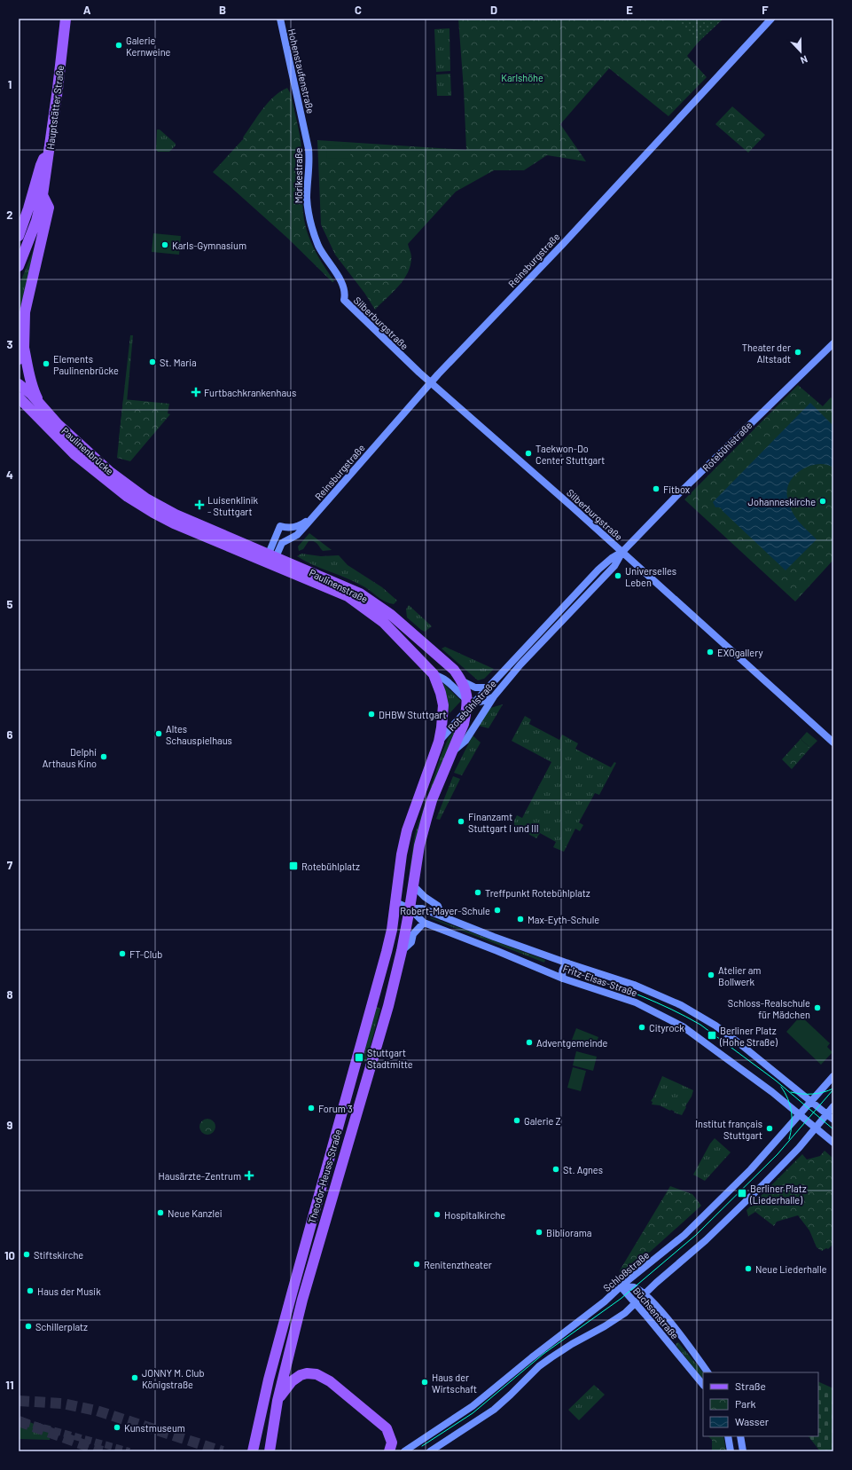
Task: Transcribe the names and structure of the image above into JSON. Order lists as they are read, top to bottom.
{
  "streets": {
    "main road": [
      "Hohenstaufenstraße",
      "Hauptstätter Straße",
      "Mörikestraße",
      "Reinsburgstraße",
      "Silberburgstraße",
      "Rotebühlstraße",
      "Paulinenbrücke",
      "Paulinenstraße",
      "Fritz-Elsas-Straße",
      "Theodor-Heuss-Straße",
      "Schloßstraße",
      "Büchsenstraße"
    ]
  },
  "crossings": [
    ["Hohenstaufenstraße", "Mörikestraße"],
    ["Mörikestraße", "Silberburgstraße"],
    ["Reinsburgstraße", "Silberburgstraße"],
    ["Reinsburgstraße", "Paulinenstraße"],
    ["Silberburgstraße", "Rotebühlstraße"],
    ["Rotebühlstraße", "Paulinenstraße"],
    ["Rotebühlstraße", "Fritz-Elsas-Straße"],
    ["Rotebühlstraße", "Theodor-Heuss-Straße"],
    ["Paulinenbrücke", "Paulinenstraße"],
    ["Fritz-Elsas-Straße", "Theodor-Heuss-Straße"],
    ["Fritz-Elsas-Straße", "Schloßstraße"],
    ["Schloßstraße", "Büchsenstraße"]
  ],
  "parks": ["Karlshöhe"],
  "places": {
    "other": [
      "Galerie Kernweine",
      "Karls-Gymnasium",
      "Theater der Altstadt",
      "St. Maria",
      "Elements Paulinenbrücke",
      "Taekwon-Do Center Stuttgart",
      "Fitbox",
      "Johanneskirche",
      "Universelles Leben",
      "EXOgallery",
      "DHBW Stuttgart",
      "Altes Schauspielhaus",
      "Delphi Arthaus Kino",
      "Finanzamt Stuttgart I und III",
      "Treffpunkt Rotebühlplatz",
      "Robert-Mayer-Schule",
      "Max-Eyth-Schule",
      "FT-Club",
      "Atelier am Bollwerk",
      "Schloss-Realschule für Mädchen",
      "Cityrock",
      "Adventgemeinde",
      "Forum 3",
      "Galerie Z",
      "Institut français Stuttgart",
      "St. Agnes",
      "Neue Kanzlei",
      "Hospitalkirche",
      "Bibliorama",
      "Stiftskirche",
      "Renitenztheater",
      "Neue Liederhalle",
      "Haus der Musik",
      "Schillerplatz",
      "JONNY M. Club Königstraße",
      "Haus der Wirtschaft",
      "Kunstmuseum"
    ],
    "health": ["Furtbachkrankenhaus", "Luisenklinik - Stuttgart", "Hausärzte-Zentrum"],
    "transit": [
      "Rotebühlplatz",
      "Berliner Platz (Hohe Straße)",
      "Stuttgart Stadtmitte",
      "Berliner Platz (Liederhalle)"
    ]
  },
  "legend": ["Straße", "Park", "Wasser"],
  "north": "bottom",
  "grid": {
    "columns": [
      "A",
      "B",
      "C",
      "D",
      "E",
      "F"
    ],
    "rows": [
      "1",
      "2",
      "3",
      "4",
      "5",
      "6",
      "7",
      "8",
      "9",
      "10",
      "11"
    ]
  }
}
